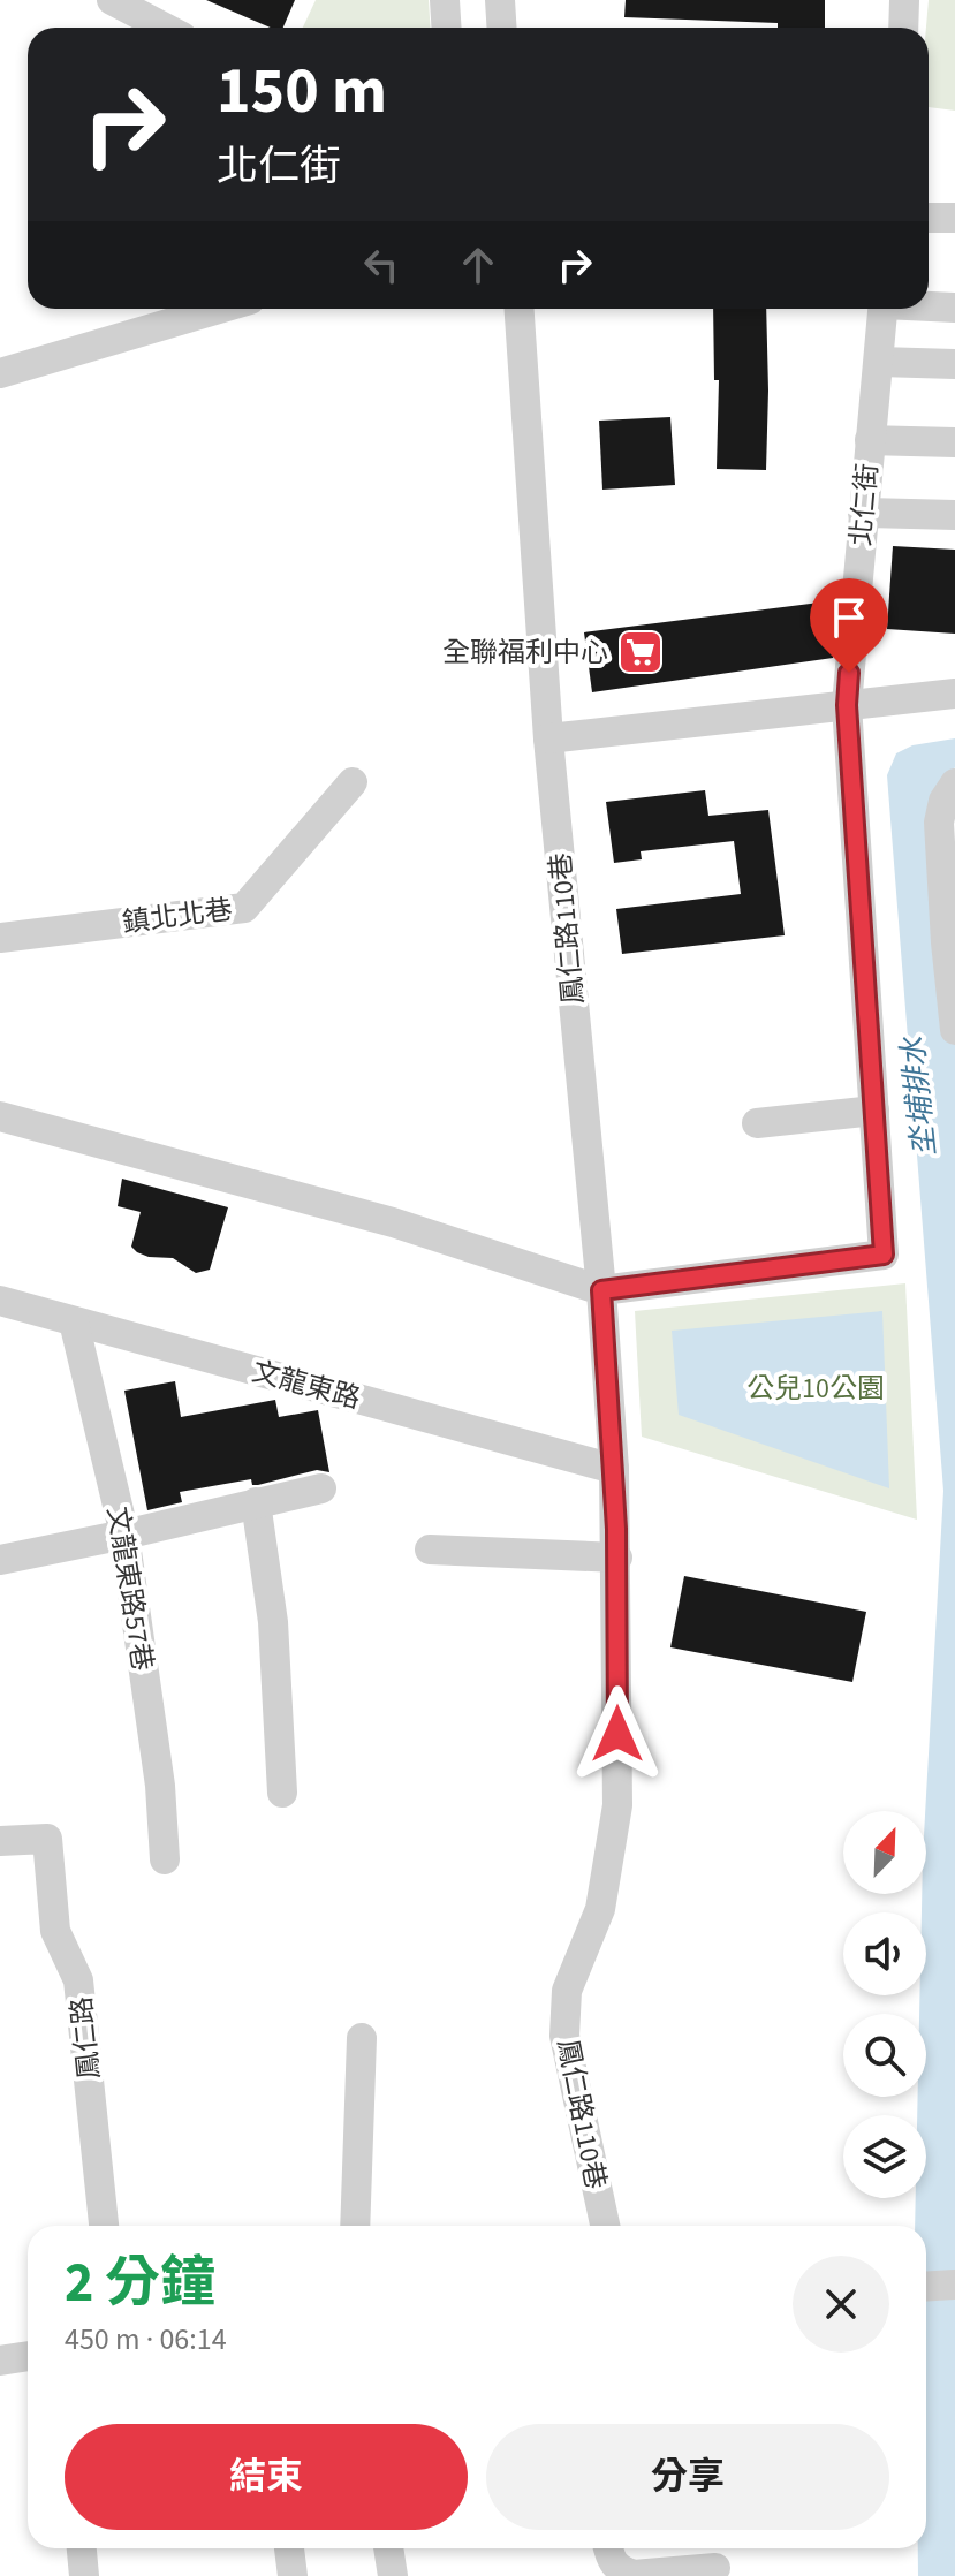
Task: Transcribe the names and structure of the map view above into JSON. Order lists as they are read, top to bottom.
{
  "streets": {
    "street": [
      "北仁街",
      "鎮北北巷",
      "鳳仁路110巷",
      "文龍東路",
      "文龍東路57巷",
      "鳳仁路"
    ]
  },
  "crossings": [
    ["北仁街", "鳳仁路110巷"],
    ["鳳仁路110巷", "文龍東路"],
    ["文龍東路", "文龍東路57巷"]
  ],
  "water": ["坔埔排水"],
  "parks": ["公兒10公園"],
  "places": {
    "supermarket": ["全聯福利中心"]
  },
  "north": "top right",
  "page": {
    "turn": ["150 m", "北仁街"],
    "heading": ["2 分鐘", "450 m · 06:14"],
    "buttons": ["結束", "分享"]
  }
}
